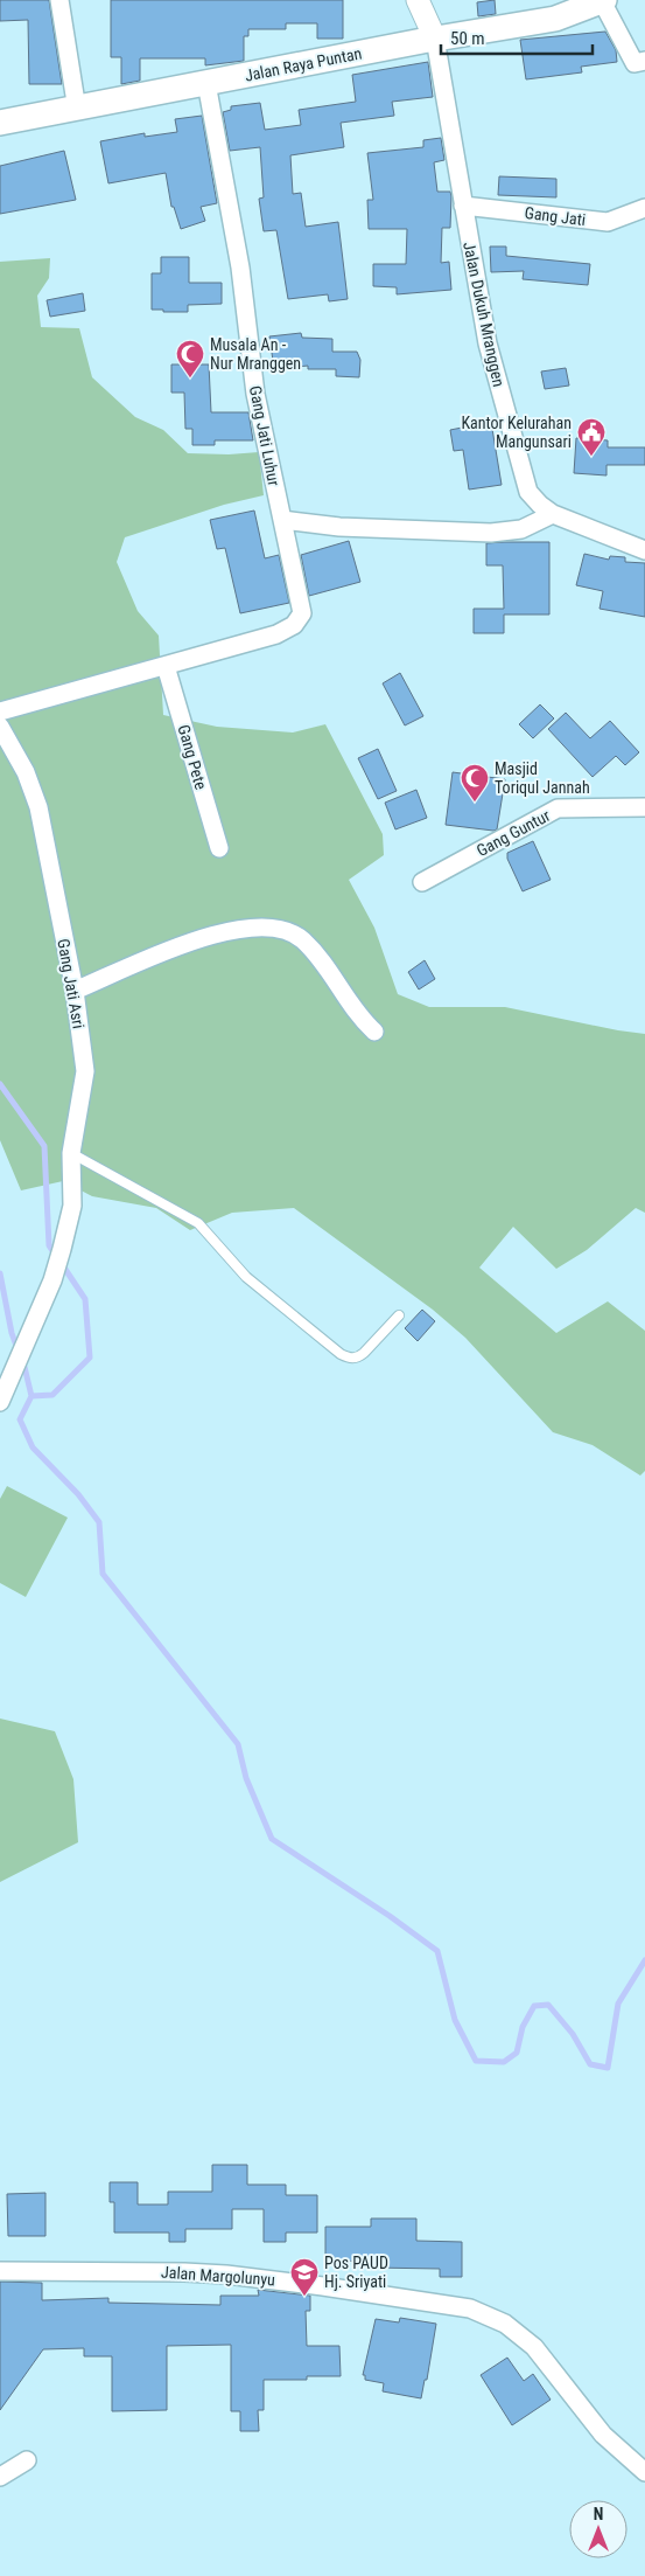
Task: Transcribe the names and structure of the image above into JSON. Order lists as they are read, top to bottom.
{
  "streets": {
    "main road": ["Jalan Raya Puntan"],
    "street": [
      "Gang Jati",
      "Jalan Dukuh Mranggen",
      "Gang Jati Luhur",
      "Gang Pete",
      "Gang Guntur",
      "Gang Jati Asri",
      "Jalan Margolunyu"
    ]
  },
  "crossings": [
    ["Jalan Raya Puntan", "Jalan Dukuh Mranggen"],
    ["Jalan Raya Puntan", "Gang Jati Luhur"],
    ["Gang Jati", "Jalan Dukuh Mranggen"],
    ["Gang Jati Luhur", "Gang Pete"]
  ],
  "places": {
    "mosque": ["Musala An - Nur Mranggen", "Masjid Toriqul Jannah"],
    "public building": ["Kantor Kelurahan Mangunsari"],
    "school or university": ["Pos PAUD Hj. Sriyati"]
  },
  "scale_bar": "50 m",
  "north": "top"
}
